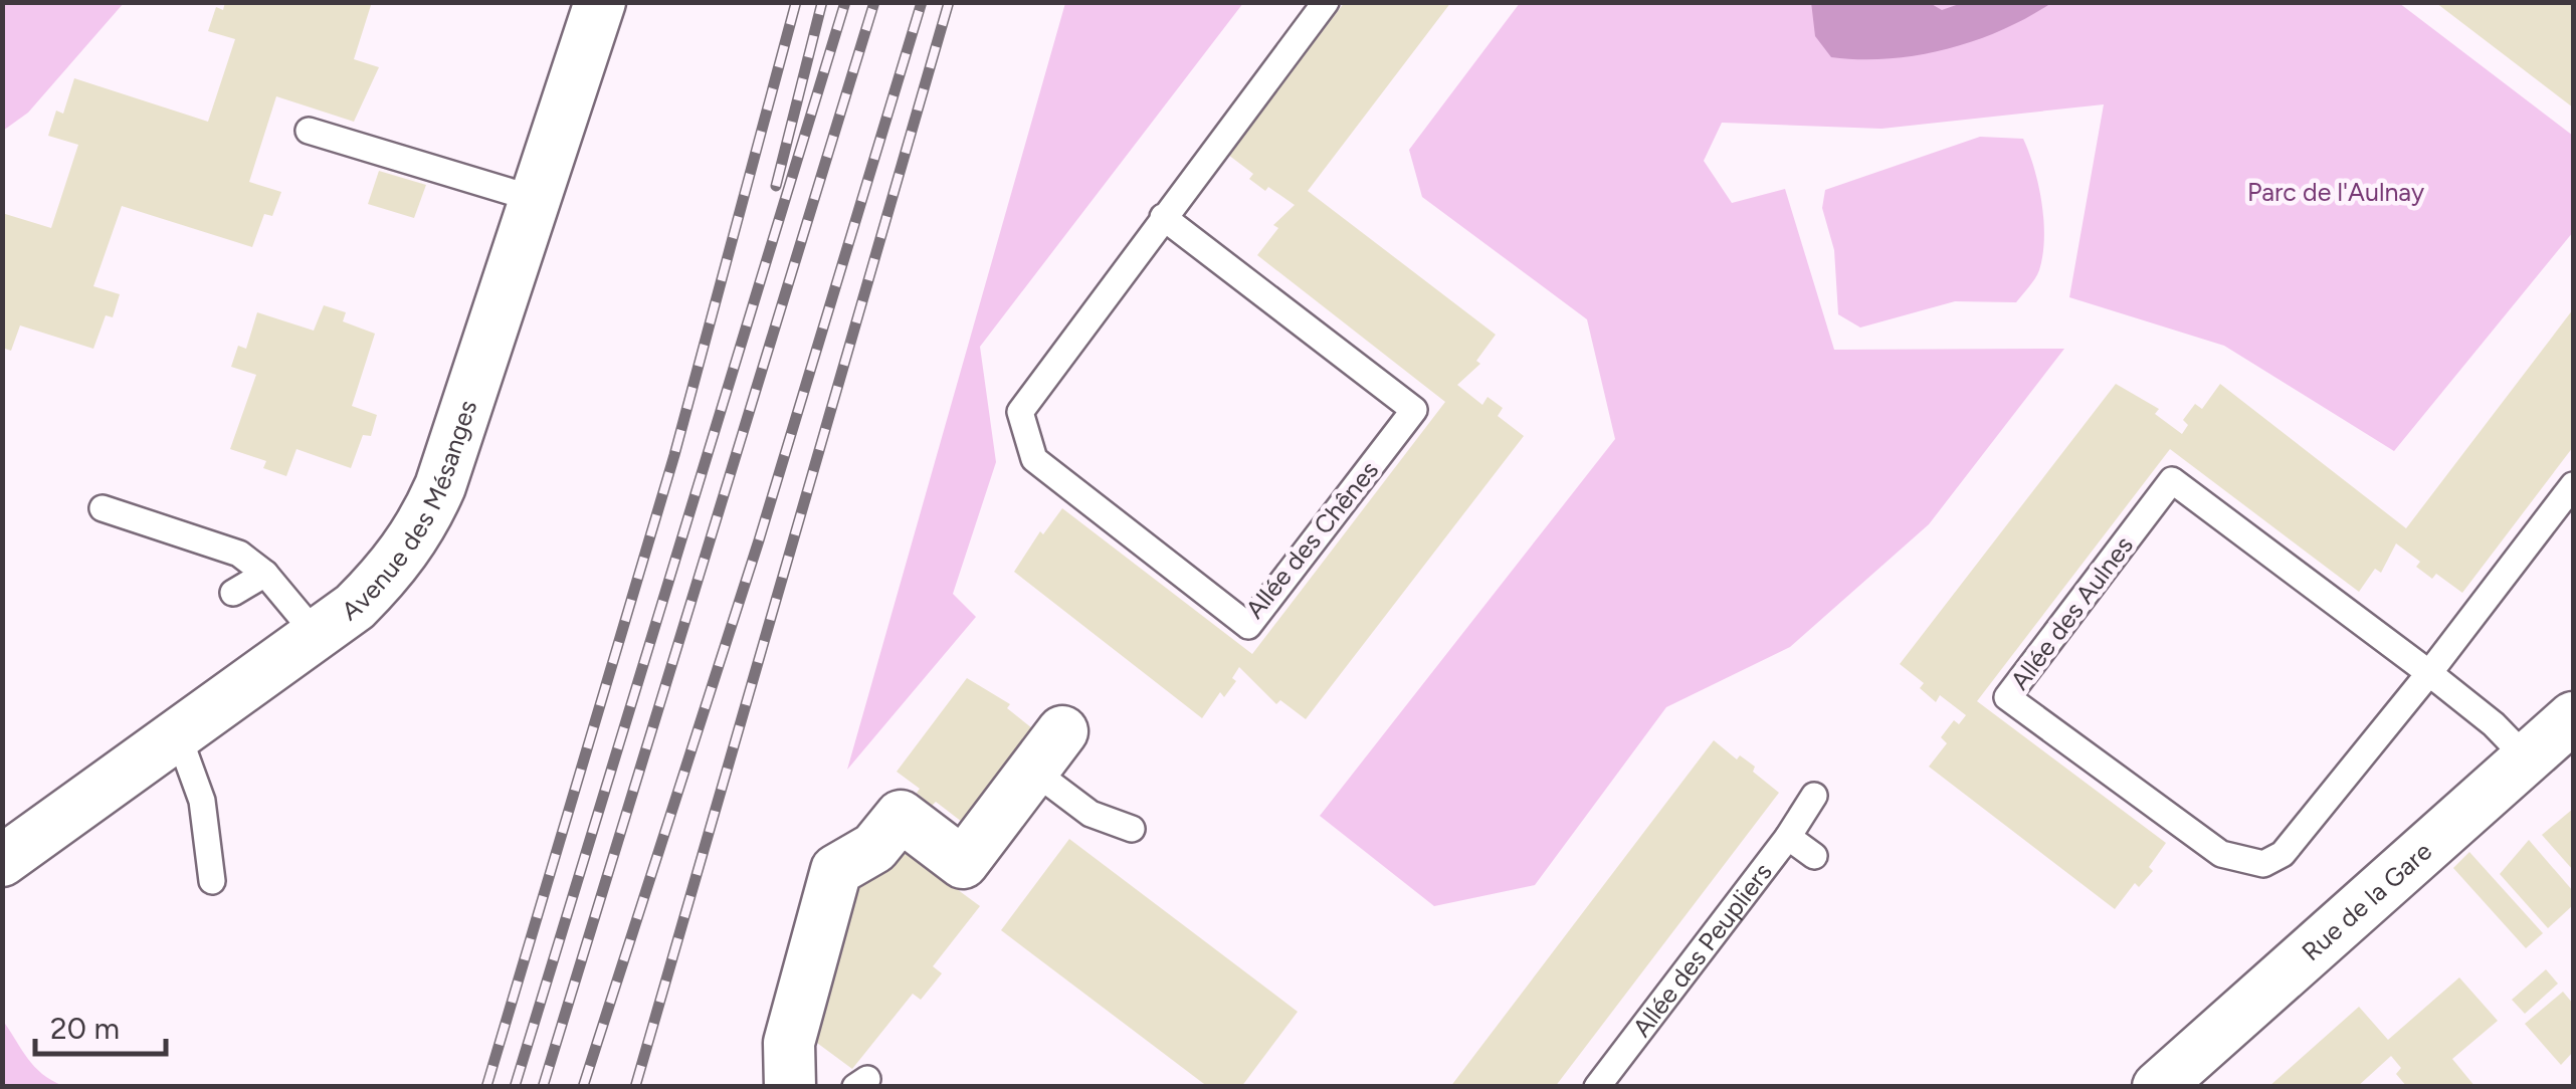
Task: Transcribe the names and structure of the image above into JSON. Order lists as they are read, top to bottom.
{
  "streets": {
    "street": ["Avenue des Mésanges", "Rue de la Gare"],
    "lane": ["Allée des Chênes", "Allée des Aulnes", "Allée des Peupliers"]
  },
  "crossings": [
    ["Allée des Aulnes", "Rue de la Gare"]
  ],
  "parks": ["Parc de l'Aulnay"],
  "scale_bar": "20 m"
}
